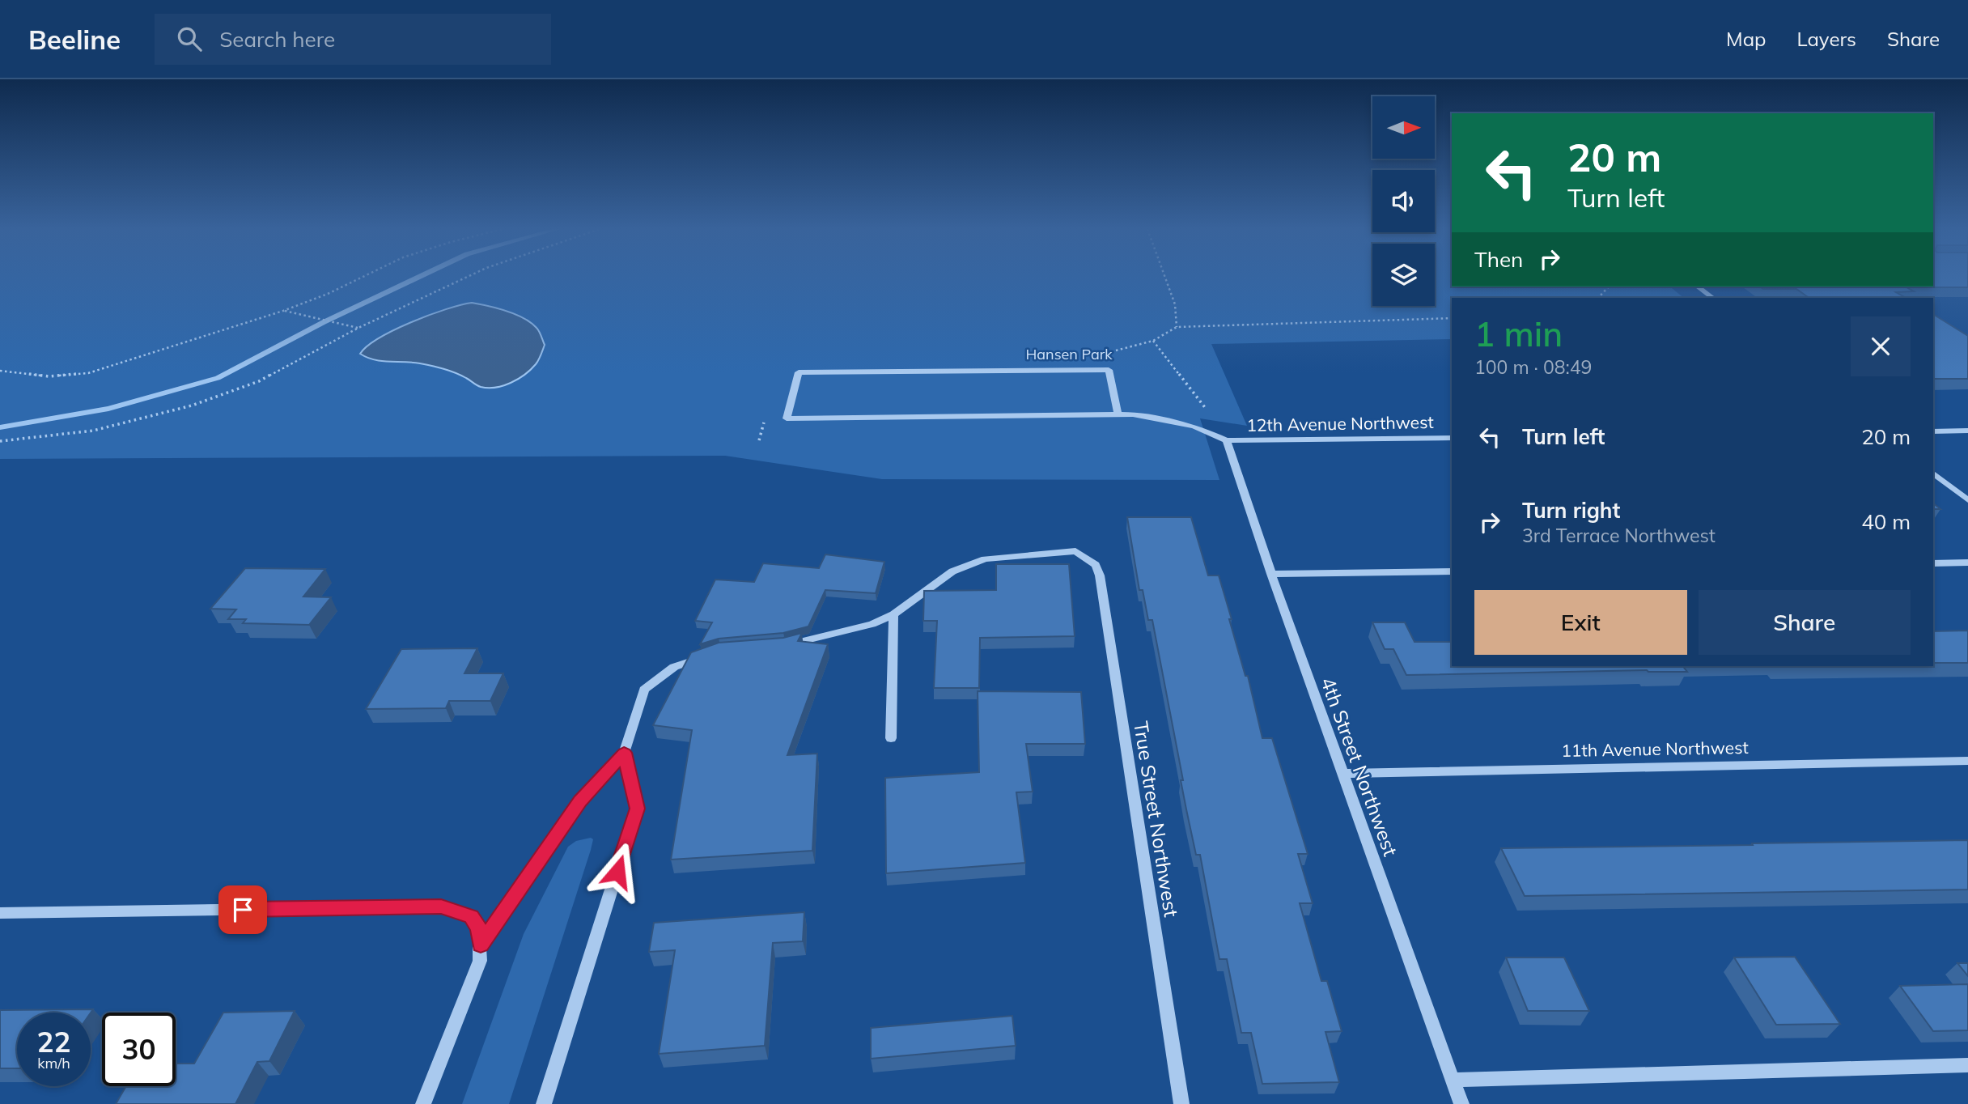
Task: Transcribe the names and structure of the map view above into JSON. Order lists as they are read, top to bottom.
{
  "streets": {
    "street": [
      "12th Avenue Northwest",
      "11th Avenue Northwest",
      "4th Street Northwest",
      "True Street Northwest"
    ]
  },
  "crossings": [
    ["12th Avenue Northwest", "4th Street Northwest"],
    ["11th Avenue Northwest", "4th Street Northwest"]
  ],
  "parks": ["Hansen Park"],
  "north": "right",
  "page": {
    "header": "Beeline",
    "search": "Search here",
    "nav": ["Map", "Layers", "Share"],
    "turn": ["20 m", "Turn left"],
    "then": "Then",
    "heading": ["1 min", "100 m · 08:49"],
    "list": [
      {
        "name": "Turn left",
        "value": "20 m"
      },
      {
        "name": "Turn right",
        "note": "3rd Terrace Northwest",
        "value": "40 m"
      }
    ],
    "buttons": ["Exit", "Share"],
    "speed": "22 km/h",
    "limit": "30"
  }
}
